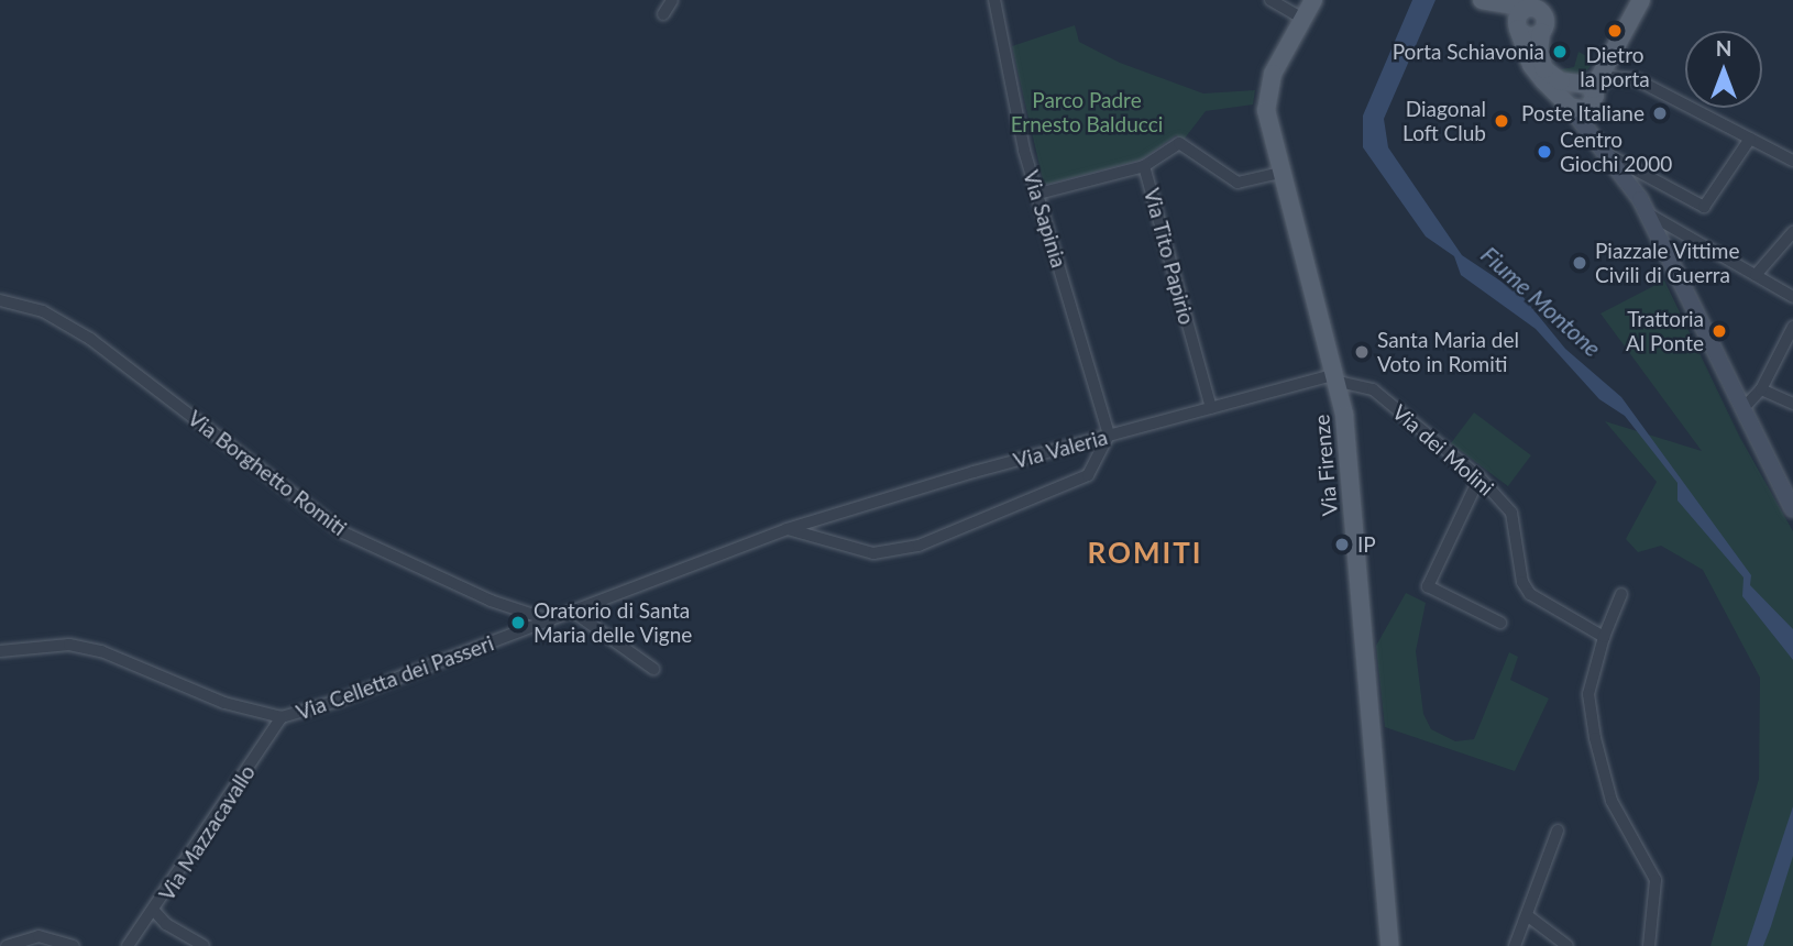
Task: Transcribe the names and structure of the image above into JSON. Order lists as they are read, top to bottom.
{
  "streets": {
    "main road": ["Via Firenze"],
    "street": [
      "Via Sapinia",
      "Via Tito Papirio",
      "Via Valeria",
      "Via dei Molini",
      "Via Borghetto Romiti",
      "Via Celletta dei Passeri",
      "Via Mazzacavallo"
    ]
  },
  "crossings": [
    ["Via Sapinia", "Via Tito Papirio"],
    ["Via Sapinia", "Via Valeria"],
    ["Via Tito Papirio", "Via Valeria"],
    ["Via Valeria", "Via dei Molini"],
    ["Via Valeria", "Via Firenze"],
    ["Via Valeria", "Via Celletta dei Passeri"],
    ["Via dei Molini", "Via Firenze"],
    ["Via Borghetto Romiti", "Via Celletta dei Passeri"],
    ["Via Celletta dei Passeri", "Via Mazzacavallo"]
  ],
  "districts": ["ROMITI"],
  "water": ["Fiume Montone"],
  "parks": ["Parco Padre Ernesto Balducci"],
  "places": [
    "Dietro la porta",
    "Porta Schiavonia",
    "Poste Italiane",
    "Diagonal Loft Club",
    "Centro Giochi 2000",
    "Piazzale Vittime Civili di Guerra",
    "Trattoria Al Ponte",
    "Santa Maria del Voto in Romiti",
    "IP",
    "Oratorio di Santa Maria delle Vigne"
  ],
  "north": "top"
}
